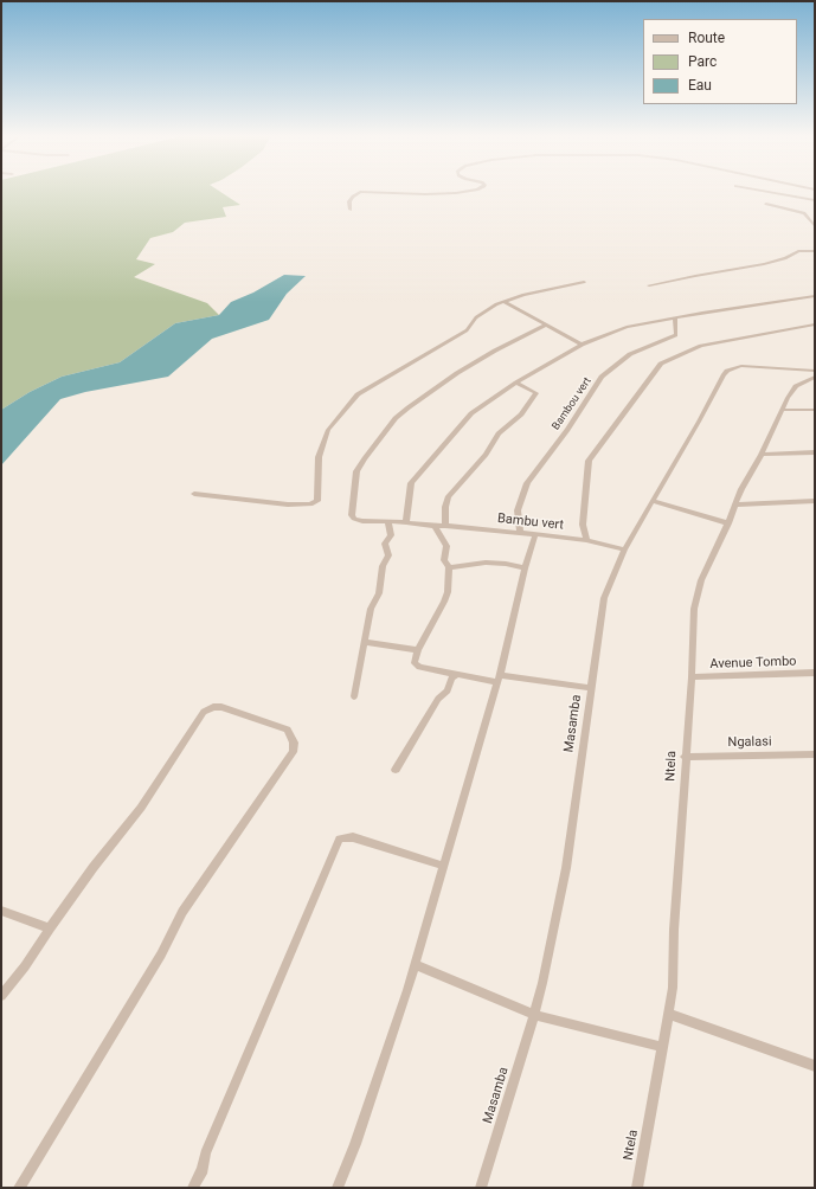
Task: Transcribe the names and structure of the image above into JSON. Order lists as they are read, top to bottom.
{
  "streets": {
    "street": [
      "Bambou vert",
      "Bambu vert",
      "Avenue Tombo",
      "Masamba",
      "Ngalasi",
      "Ntela"
    ]
  },
  "crossings": [
    ["Bambou vert", "Bambu vert"],
    ["Bambu vert", "Masamba"],
    ["Avenue Tombo", "Ntela"],
    ["Ngalasi", "Ntela"]
  ],
  "legend": ["Route", "Parc", "Eau"]
}
